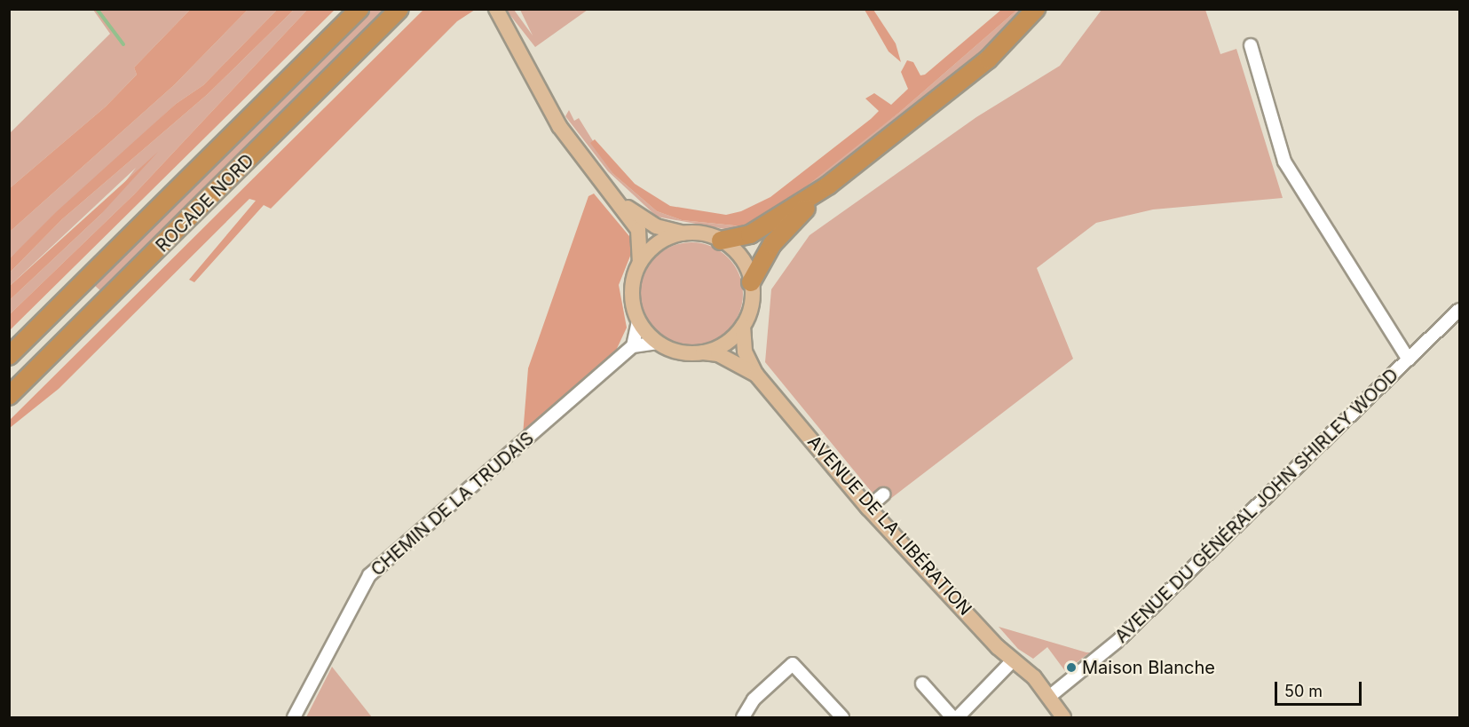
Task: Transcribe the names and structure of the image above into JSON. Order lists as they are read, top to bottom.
{
  "streets": {
    "highway": ["ROCADE NORD"],
    "main road": ["AVENUE DE LA LIBÉRATION"],
    "street": ["CHEMIN DE LA TRUDAIS", "AVENUE DU GÉNÉRAL JOHN SHIRLEY WOOD"]
  },
  "crossings": [
    ["AVENUE DU GÉNÉRAL JOHN SHIRLEY WOOD", "AVENUE DE LA LIBÉRATION"]
  ],
  "places": ["Maison Blanche"],
  "scale_bar": "50 m"
}
